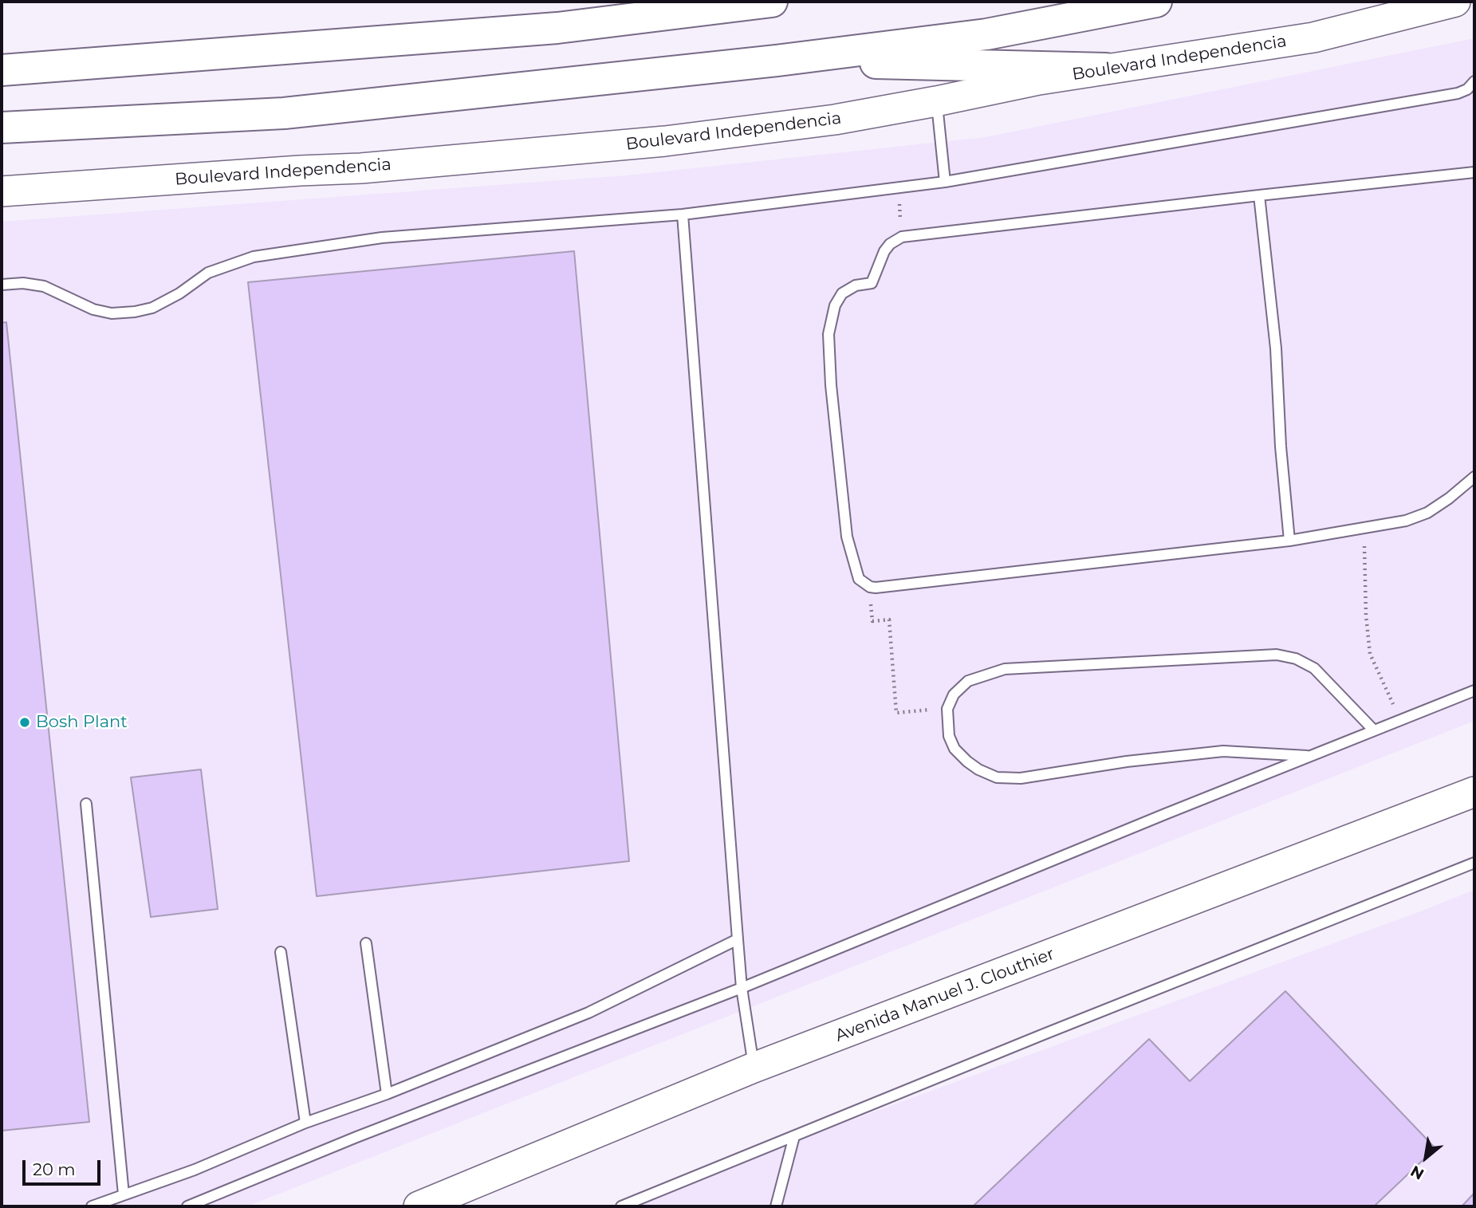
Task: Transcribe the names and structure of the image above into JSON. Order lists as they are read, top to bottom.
{
  "streets": {
    "main road": ["Boulevard Independencia", "Avenida Manuel J. Clouthier"]
  },
  "places": ["Bosh Plant"],
  "scale_bar": "20 m",
  "north": "bottom left"
}
